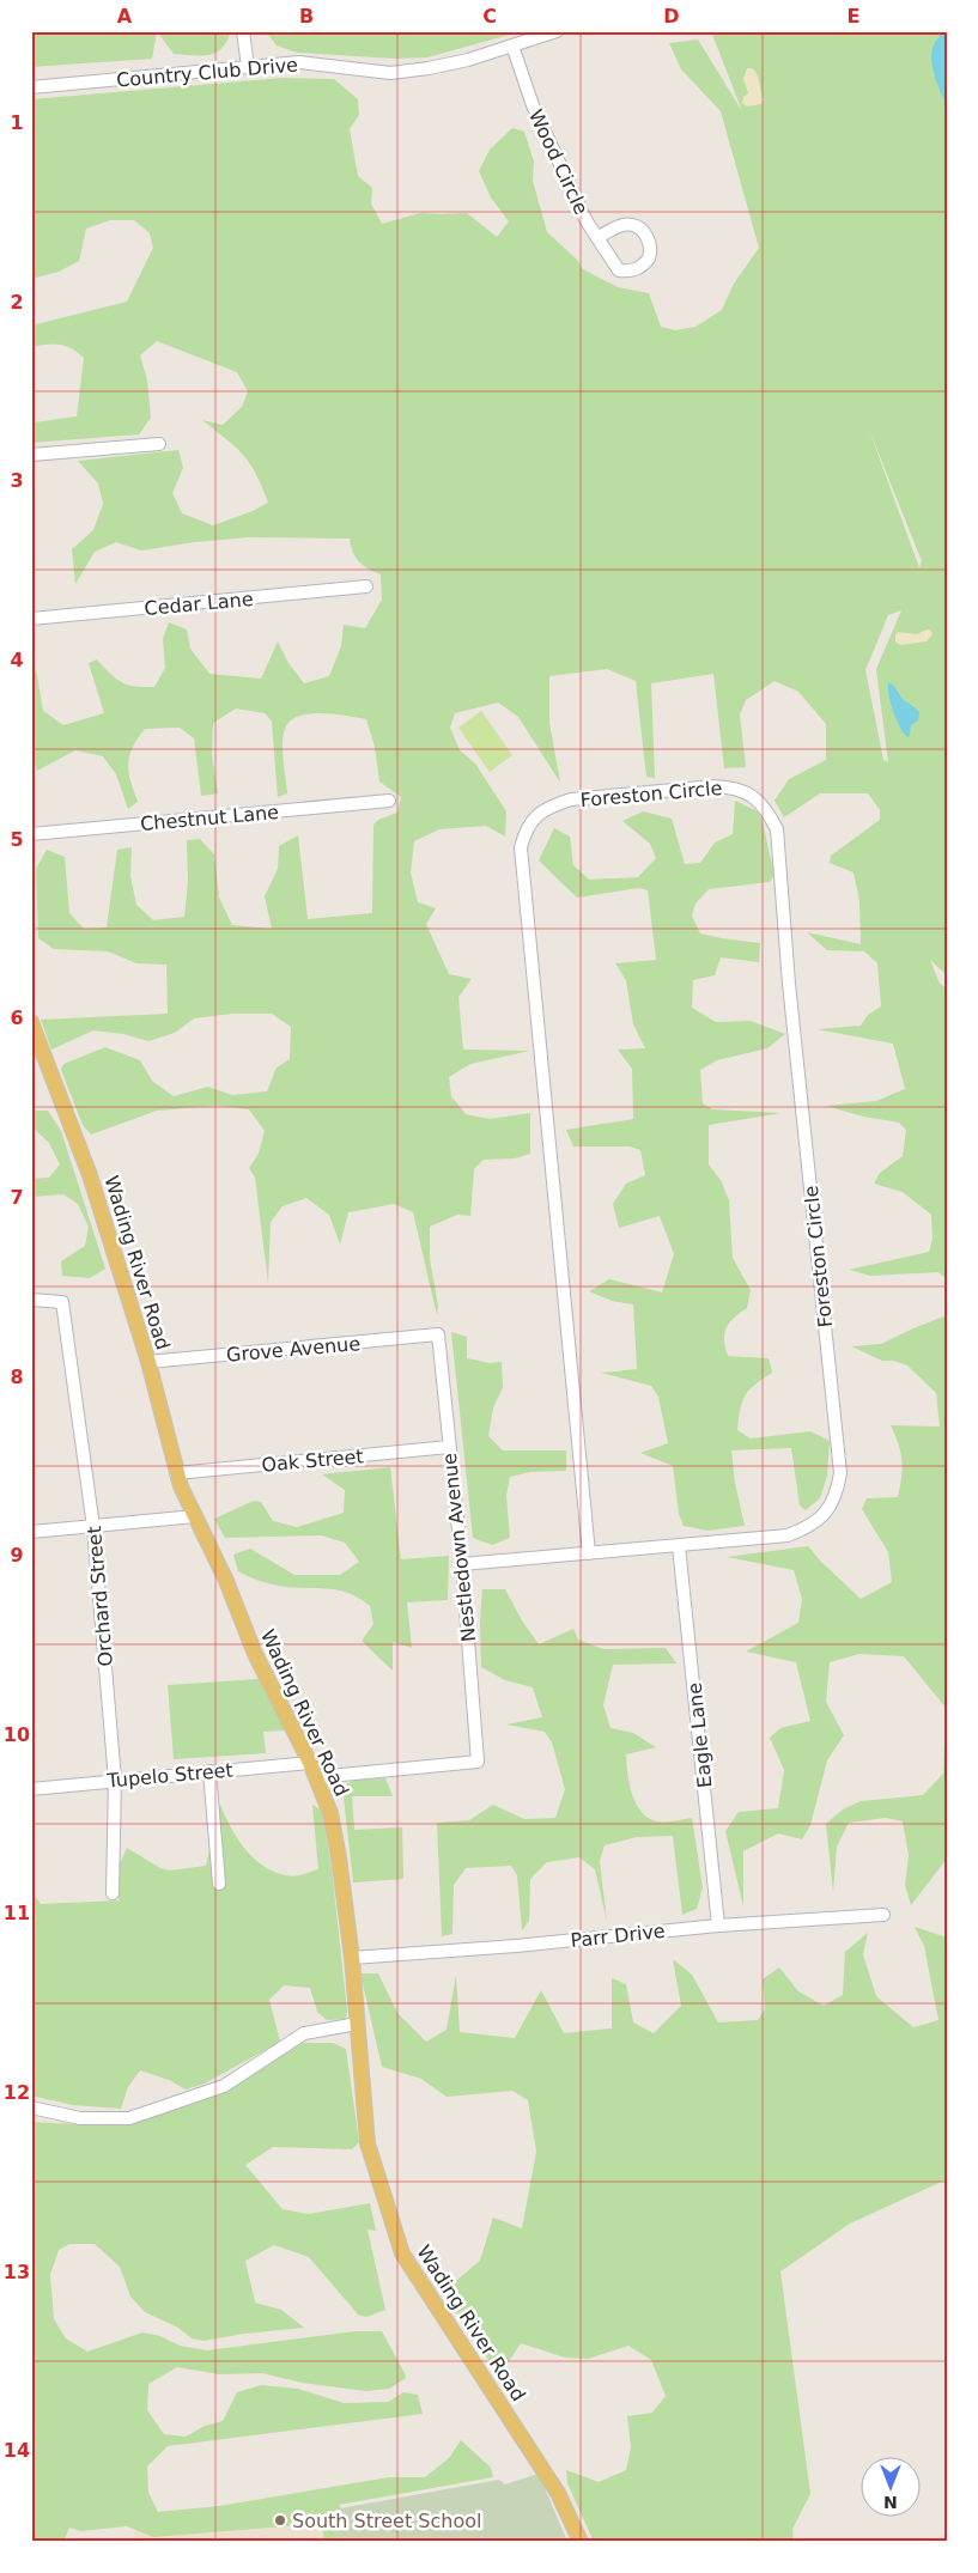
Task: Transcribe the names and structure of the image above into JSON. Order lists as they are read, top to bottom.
{
  "streets": {
    "main road": ["Wading River Road"],
    "street": [
      "Country Club Drive",
      "Wood Circle",
      "Cedar Lane",
      "Foreston Circle",
      "Chestnut Lane",
      "Grove Avenue",
      "Oak Street",
      "Nestledown Avenue",
      "Orchard Street",
      "Eagle Lane",
      "Tupelo Street",
      "Parr Drive"
    ]
  },
  "crossings": [
    ["Country Club Drive", "Wood Circle"],
    ["Foreston Circle", "Nestledown Avenue"],
    ["Foreston Circle", "Eagle Lane"],
    ["Wading River Road", "Grove Avenue"],
    ["Wading River Road", "Oak Street"],
    ["Wading River Road", "Nestledown Avenue"],
    ["Wading River Road", "Tupelo Street"],
    ["Wading River Road", "Parr Drive"],
    ["Grove Avenue", "Nestledown Avenue"],
    ["Oak Street", "Nestledown Avenue"],
    ["Orchard Street", "Tupelo Street"],
    ["Eagle Lane", "Parr Drive"]
  ],
  "places": ["South Street School"],
  "north": "bottom",
  "grid": {
    "columns": [
      "A",
      "B",
      "C",
      "D",
      "E"
    ],
    "rows": [
      "1",
      "2",
      "3",
      "4",
      "5",
      "6",
      "7",
      "8",
      "9",
      "10",
      "11",
      "12",
      "13",
      "14"
    ]
  }
}
